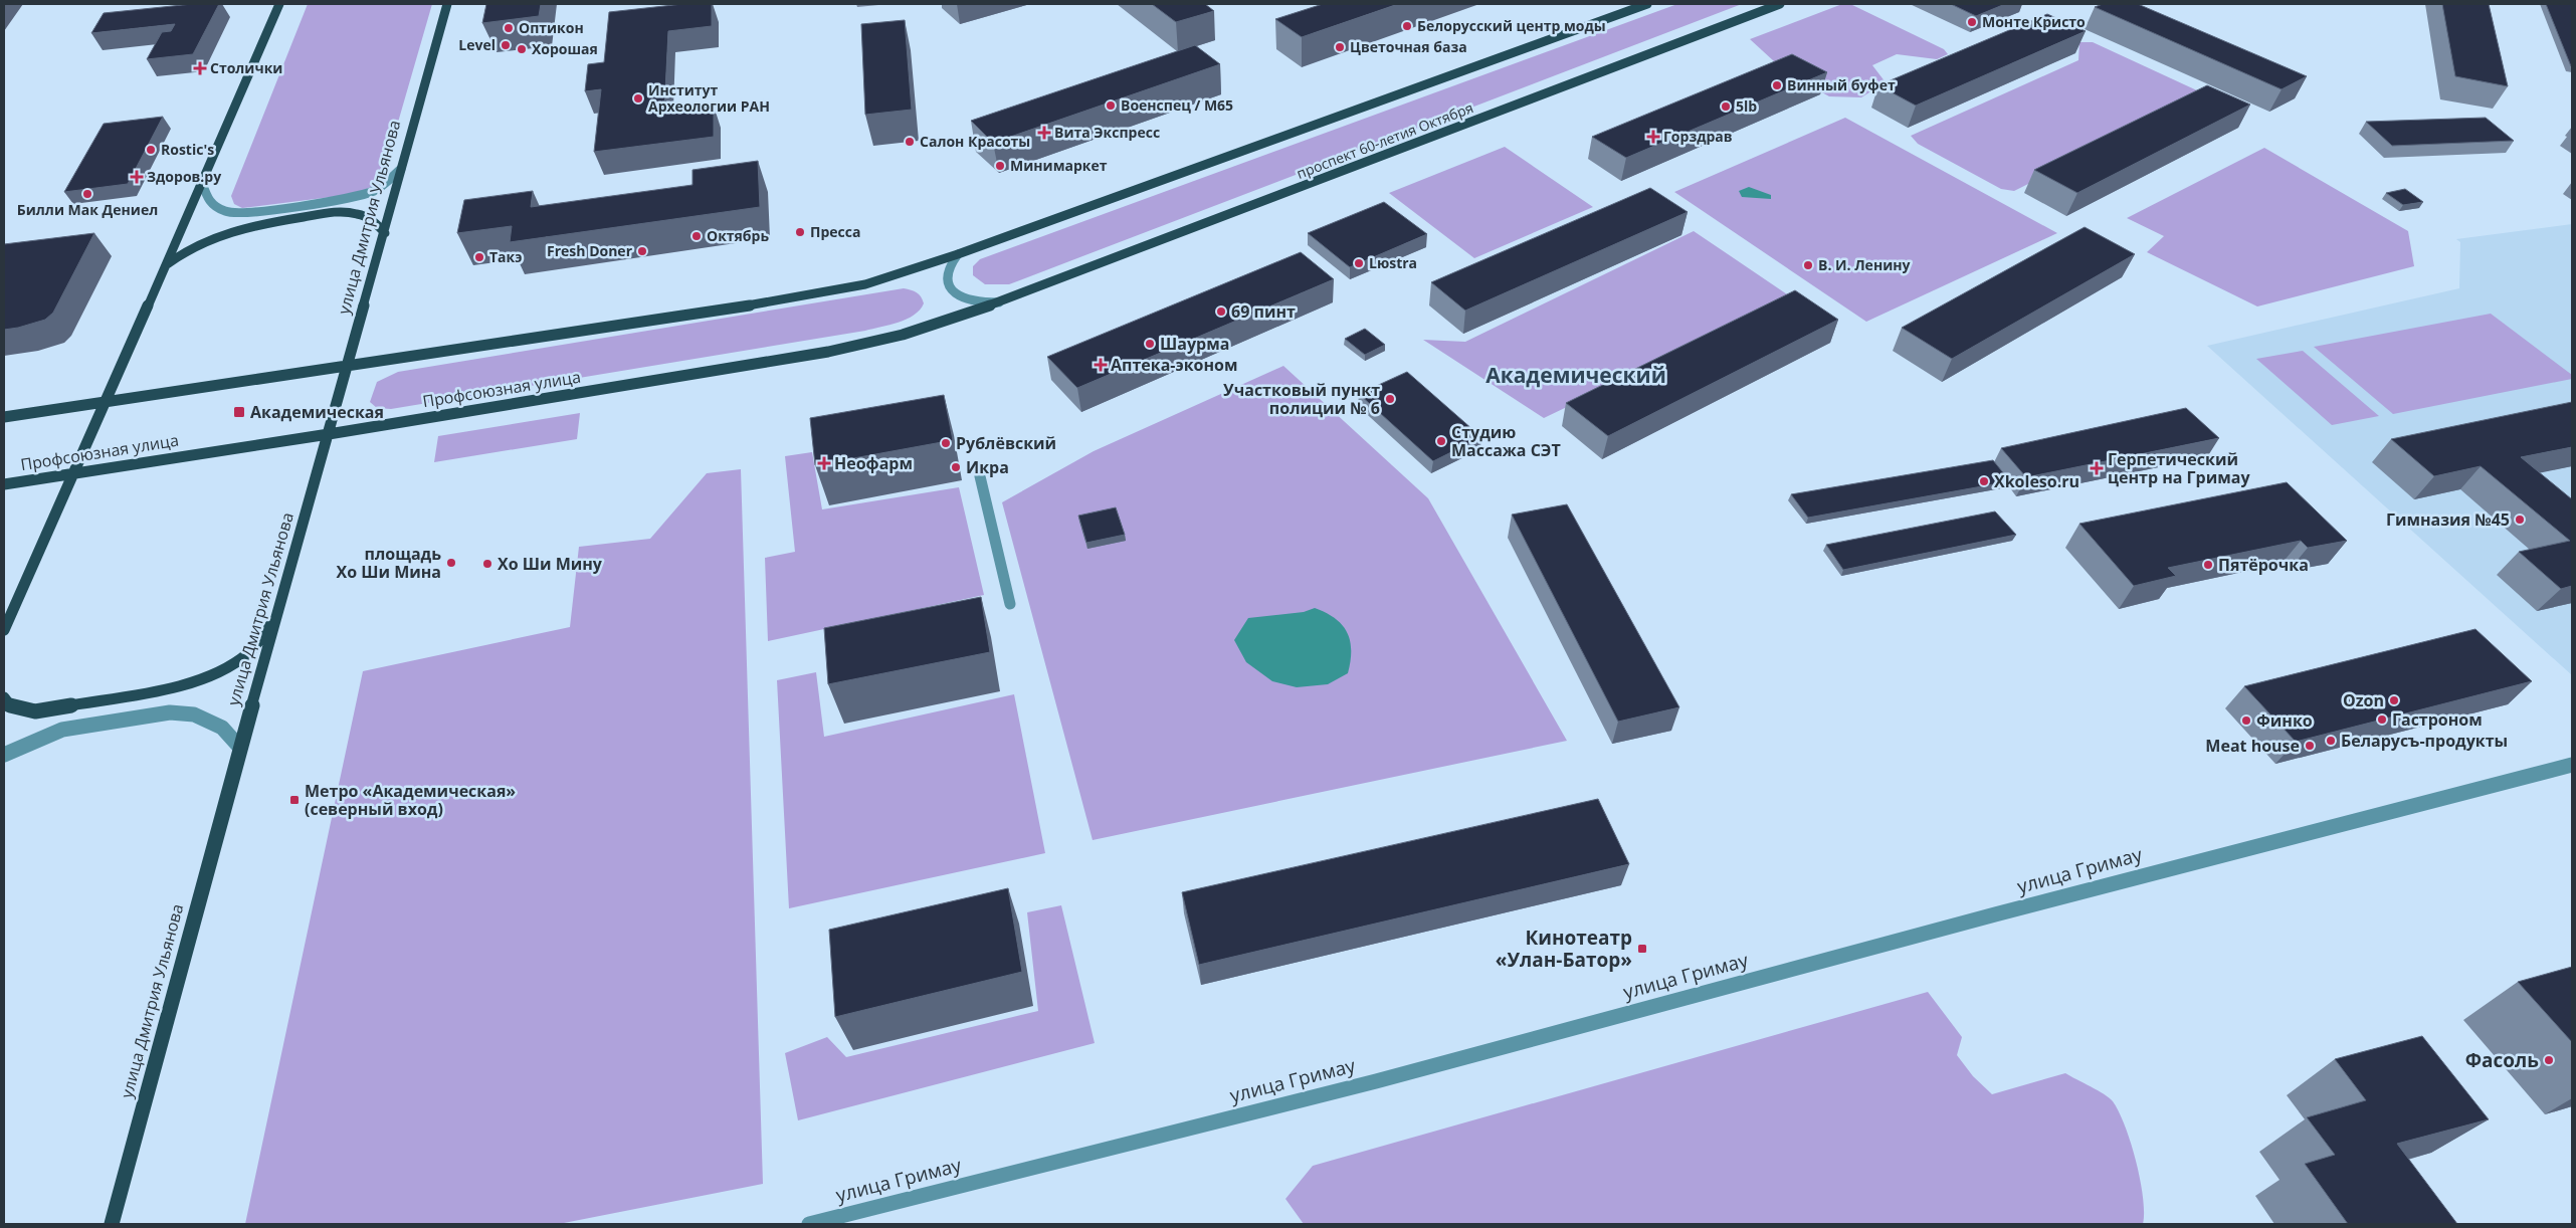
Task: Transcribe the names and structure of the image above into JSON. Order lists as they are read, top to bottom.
{
  "streets": {
    "main road": ["проспект 60-летия Октября", "улица Дмитрия Ульянова", "Профсоюзная улица"],
    "street": ["улица Гримау"]
  },
  "crossings": [
    ["проспект 60-летия Октября", "Профсоюзная улица"],
    ["улица Дмитрия Ульянова", "Профсоюзная улица"]
  ],
  "districts": ["Академический"],
  "places": {
    "other": [
      "Монте Кристо",
      "Белорусский центр моды",
      "Оптикон",
      "Level",
      "Цветочная база",
      "Хорошая",
      "Винный буфет",
      "Институт Археологии РАН",
      "Военспец / М65",
      "5lb",
      "Салон Красоты",
      "Rostic's",
      "Минимаркет",
      "Билли Мак Дениел",
      "Пресса",
      "Октябрь",
      "Fresh Doner",
      "Такэ",
      "Lюstra",
      "В. И. Ленину",
      "69 пинт",
      "Шаурма",
      "Участковый пункт полиции № 6",
      "Студию Массажа СЭТ",
      "Рублёвский",
      "Икра",
      "Xkoleso.ru",
      "Гимназия №45",
      "площадь Хо Ши Мина",
      "Хо Ши Мину",
      "Пятёрочка",
      "Ozon",
      "Гастроном",
      "Финко",
      "Беларусъ-продукты",
      "Meat house",
      "Фасоль"
    ],
    "health": [
      "Столички",
      "Вита Экспресс",
      "Горздрав",
      "Здоров.ру",
      "Аптека-эконом",
      "Неофарм",
      "Герпетический центр на Гримау"
    ],
    "transit": ["Академическая", "Метро «Академическая» (северный вход)", "Кинотеатр «Улан-Батор»"]
  }
}
